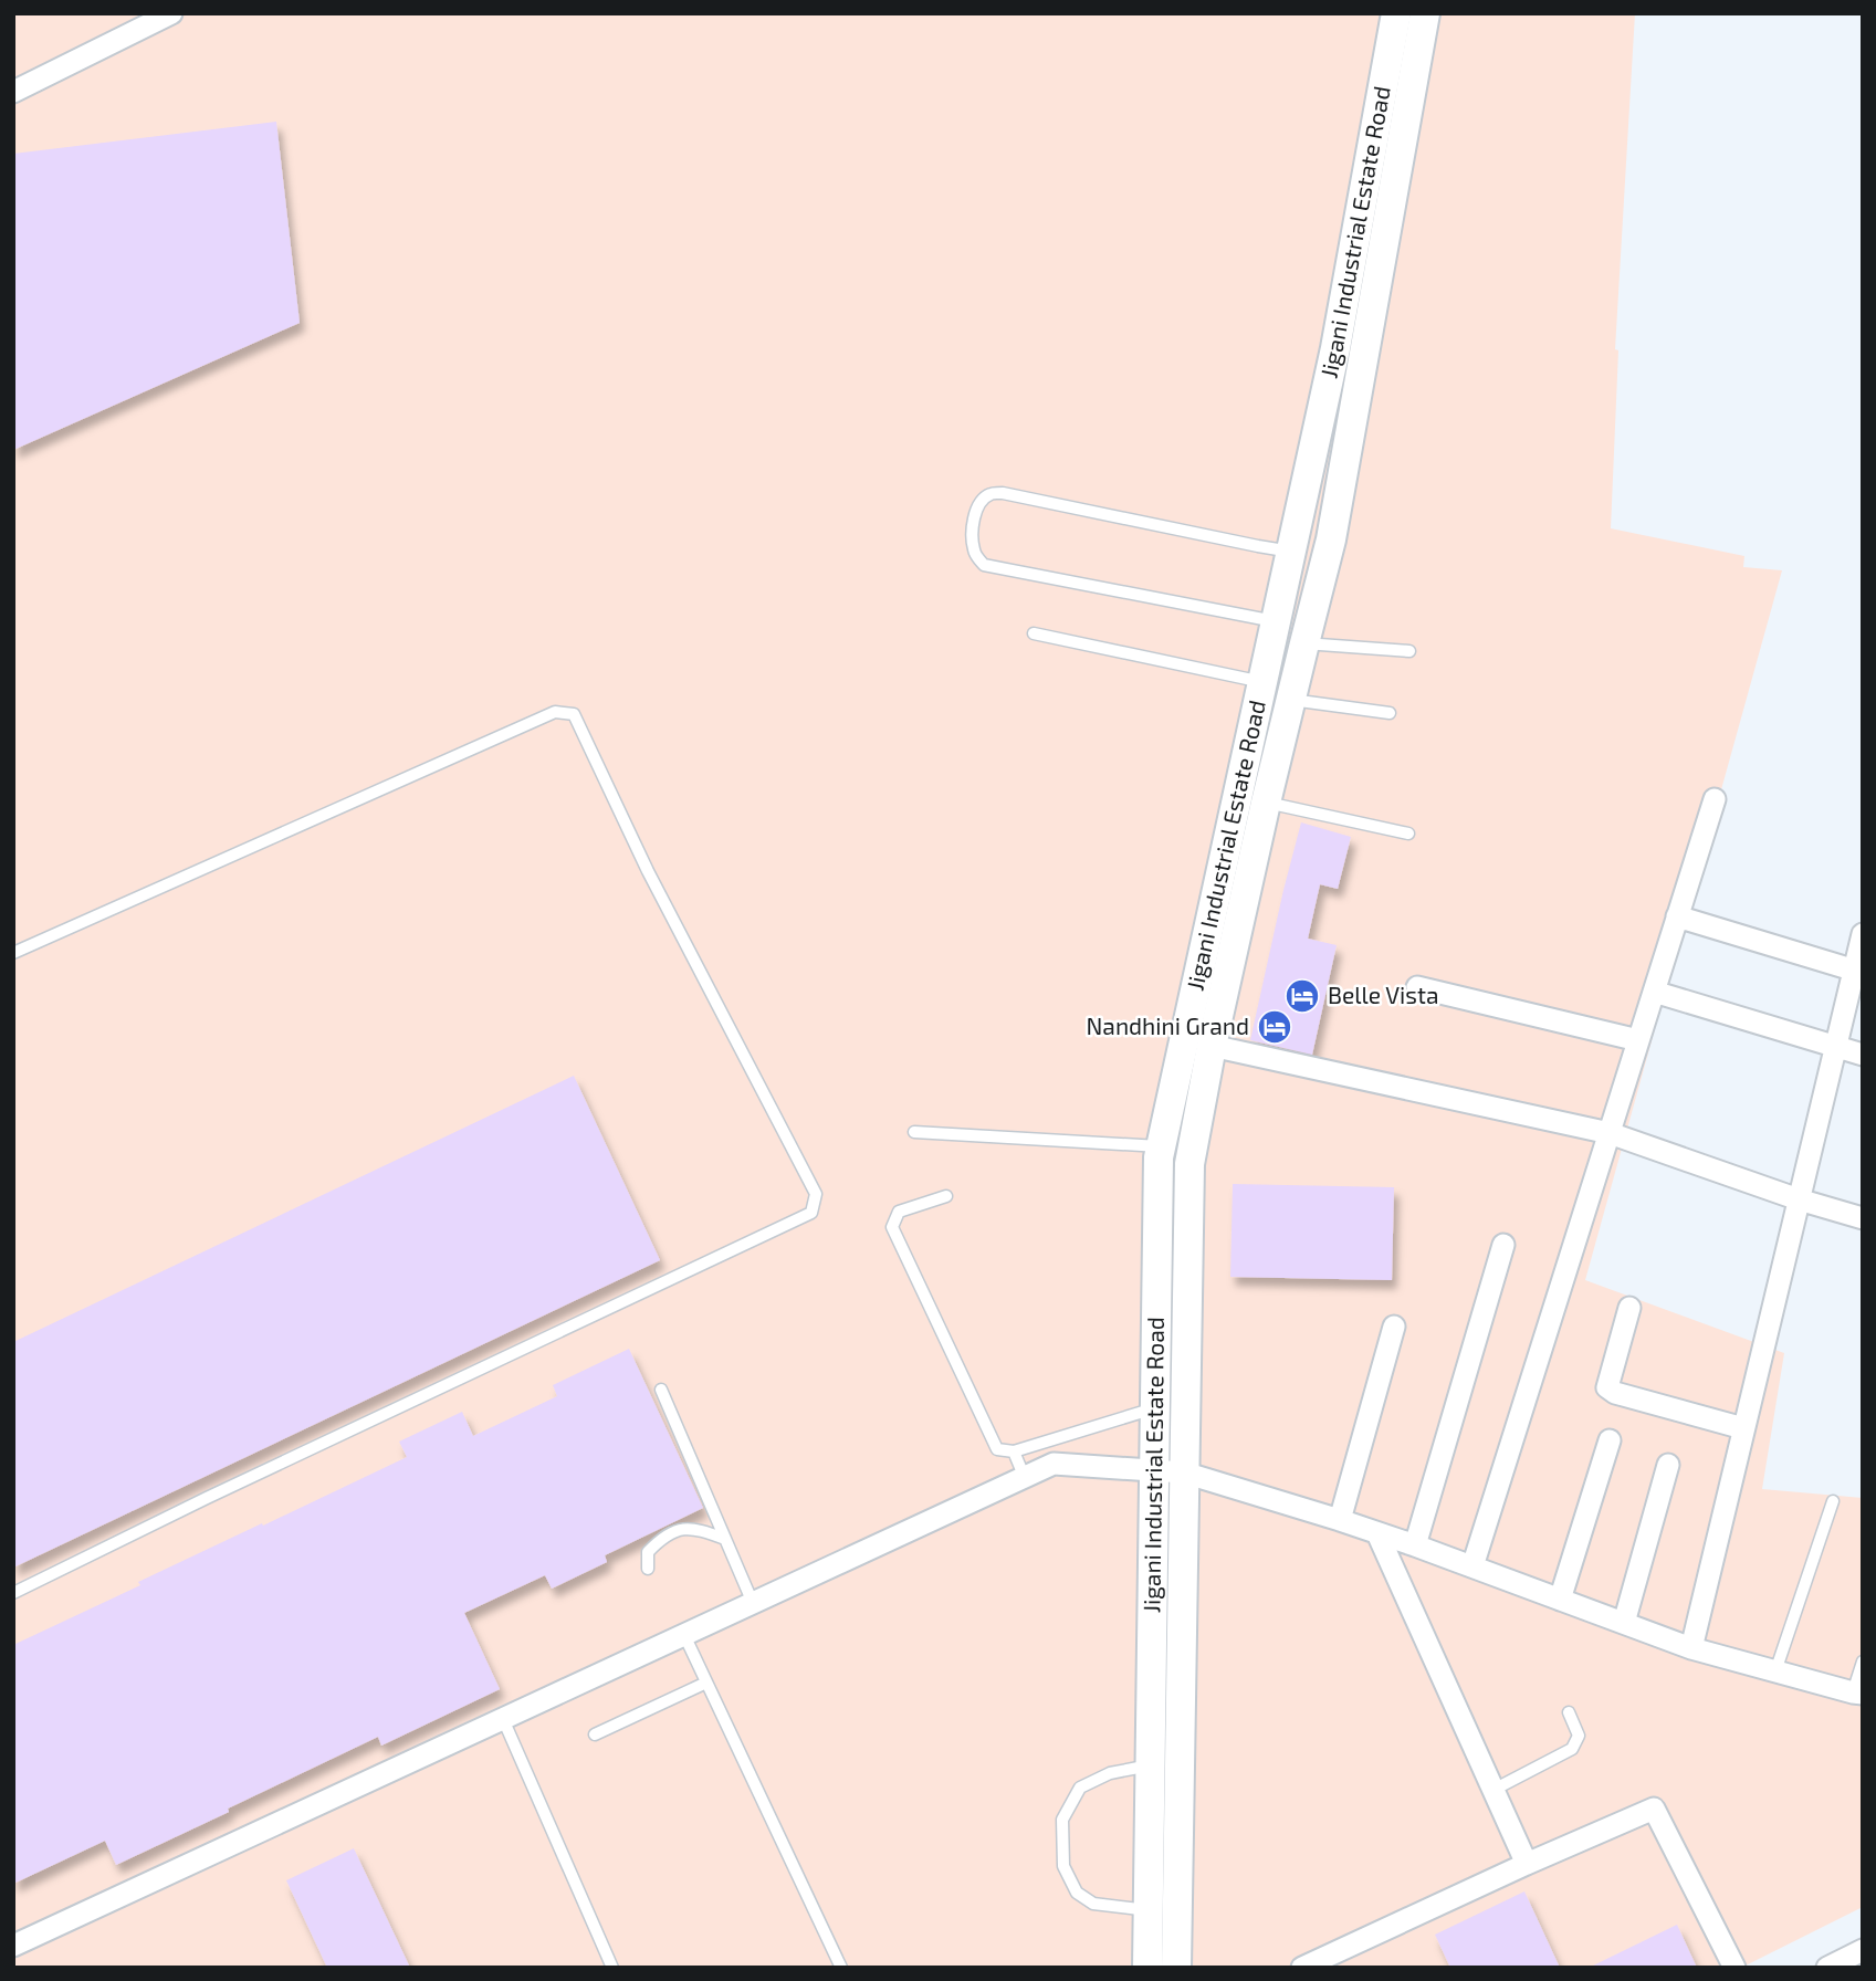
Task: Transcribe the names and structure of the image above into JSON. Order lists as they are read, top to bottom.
{
  "streets": {
    "main road": ["Jigani Industrial Estate Road"]
  },
  "places": {
    "hotel": ["Belle Vista", "Nandhini Grand"]
  }
}
